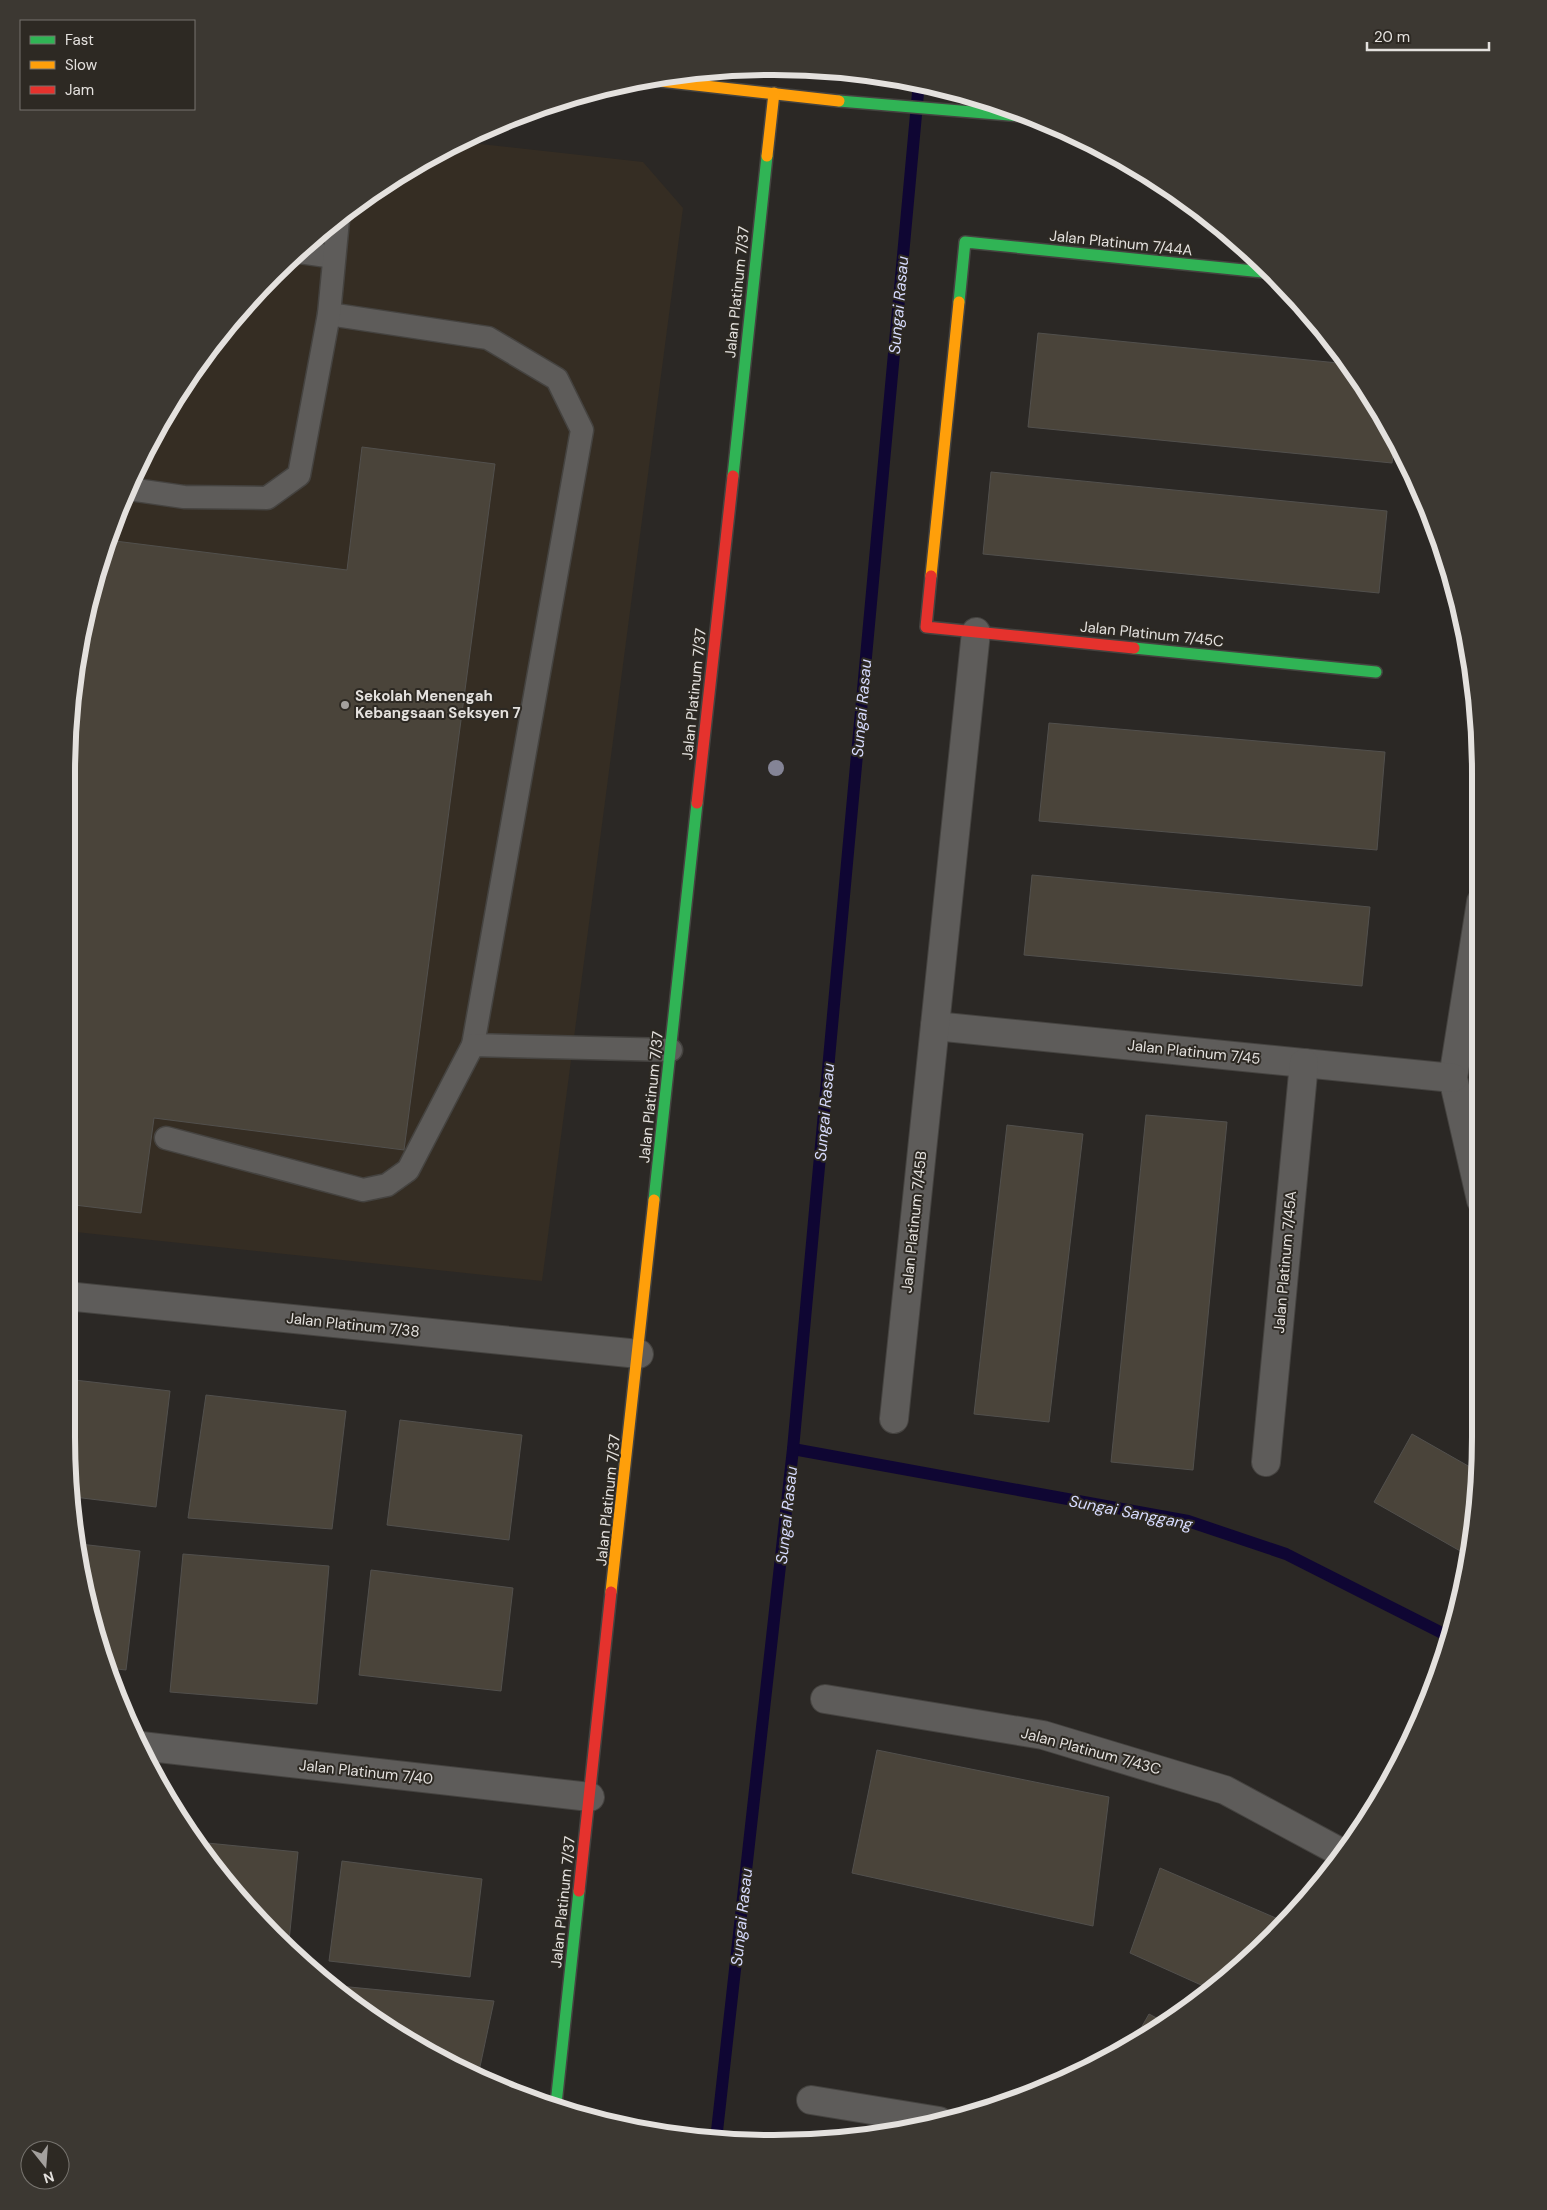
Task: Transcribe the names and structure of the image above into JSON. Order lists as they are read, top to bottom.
{
  "streets": {
    "street": [
      "Jalan Platinum 7/44A",
      "Jalan Platinum 7/37",
      "Jalan Platinum 7/45C",
      "Jalan Platinum 7/45",
      "Jalan Platinum 7/45B",
      "Jalan Platinum 7/45A",
      "Jalan Platinum 7/38",
      "Jalan Platinum 7/43C",
      "Jalan Platinum 7/40"
    ]
  },
  "crossings": [
    ["Jalan Platinum 7/44A", "Jalan Platinum 7/45C"],
    ["Jalan Platinum 7/37", "Jalan Platinum 7/38"],
    ["Jalan Platinum 7/37", "Jalan Platinum 7/40"],
    ["Jalan Platinum 7/45C", "Jalan Platinum 7/45B"],
    ["Jalan Platinum 7/45", "Jalan Platinum 7/45B"],
    ["Jalan Platinum 7/45", "Jalan Platinum 7/45A"]
  ],
  "water": ["Sungai Rasau", "Sungai Sanggang"],
  "places": ["Sekolah Menengah Kebangsaan Seksyen 7"],
  "legend": ["Fast", "Slow", "Jam"],
  "scale_bar": "20 m",
  "north": "bottom"
}
